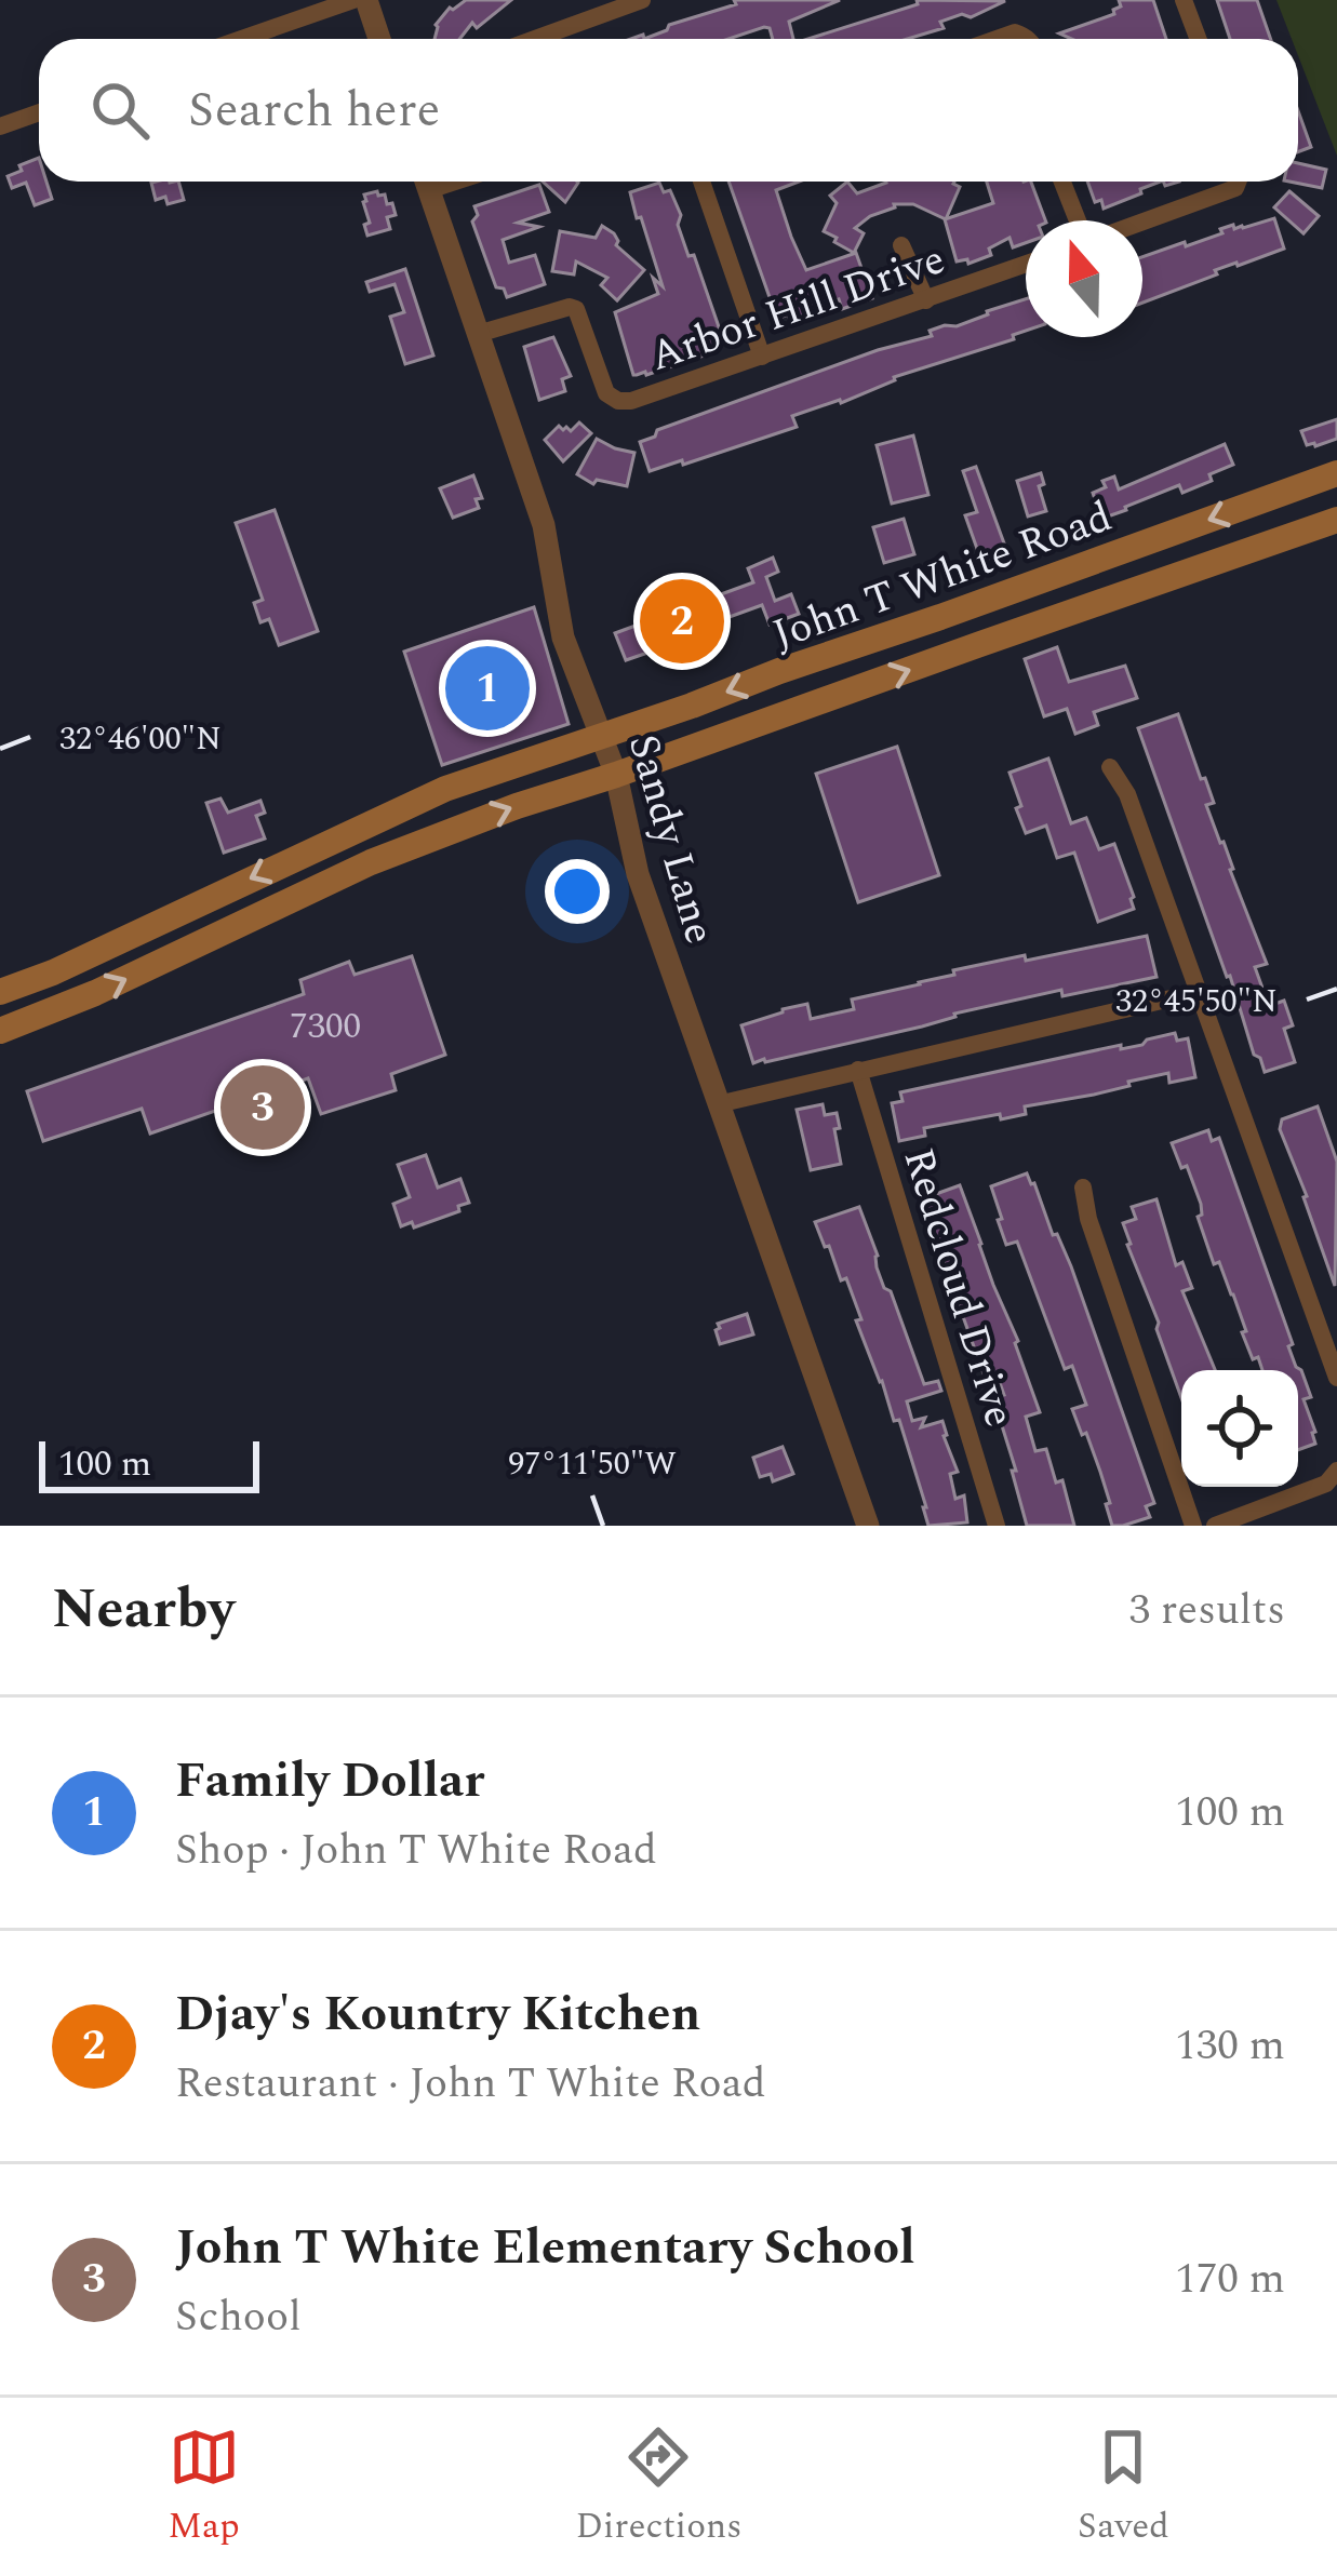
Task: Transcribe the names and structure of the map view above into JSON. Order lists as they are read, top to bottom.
{
  "streets": {
    "main road": ["John T White Road"],
    "street": ["Arbor Hill Drive", "Sandy Lane", "Redcloud Drive"]
  },
  "crossings": [
    ["Arbor Hill Drive", "Sandy Lane"],
    ["John T White Road", "Sandy Lane"]
  ],
  "house_numbers": ["7300"],
  "scale_bar": "100 m",
  "north": "top",
  "page": {
    "search": "Search here",
    "pins": ["2", "1", "3"],
    "scale": "100 m",
    "heading": ["Nearby", "3 results"],
    "list": [
      {
        "mark": "1",
        "name": "Family Dollar",
        "note": "Shop · John T White Road",
        "value": "100 m"
      },
      {
        "mark": "2",
        "name": "Djay's Kountry Kitchen",
        "note": "Restaurant · John T White Road",
        "value": "130 m"
      },
      {
        "mark": "3",
        "name": "John T White Elementary School",
        "note": "School",
        "value": "170 m"
      }
    ],
    "nav": ["Map", "Directions", "Saved"]
  },
  "coordinates": ["32°46'00\"N", "32°45'50\"N", "97°11'50\"W"]
}
